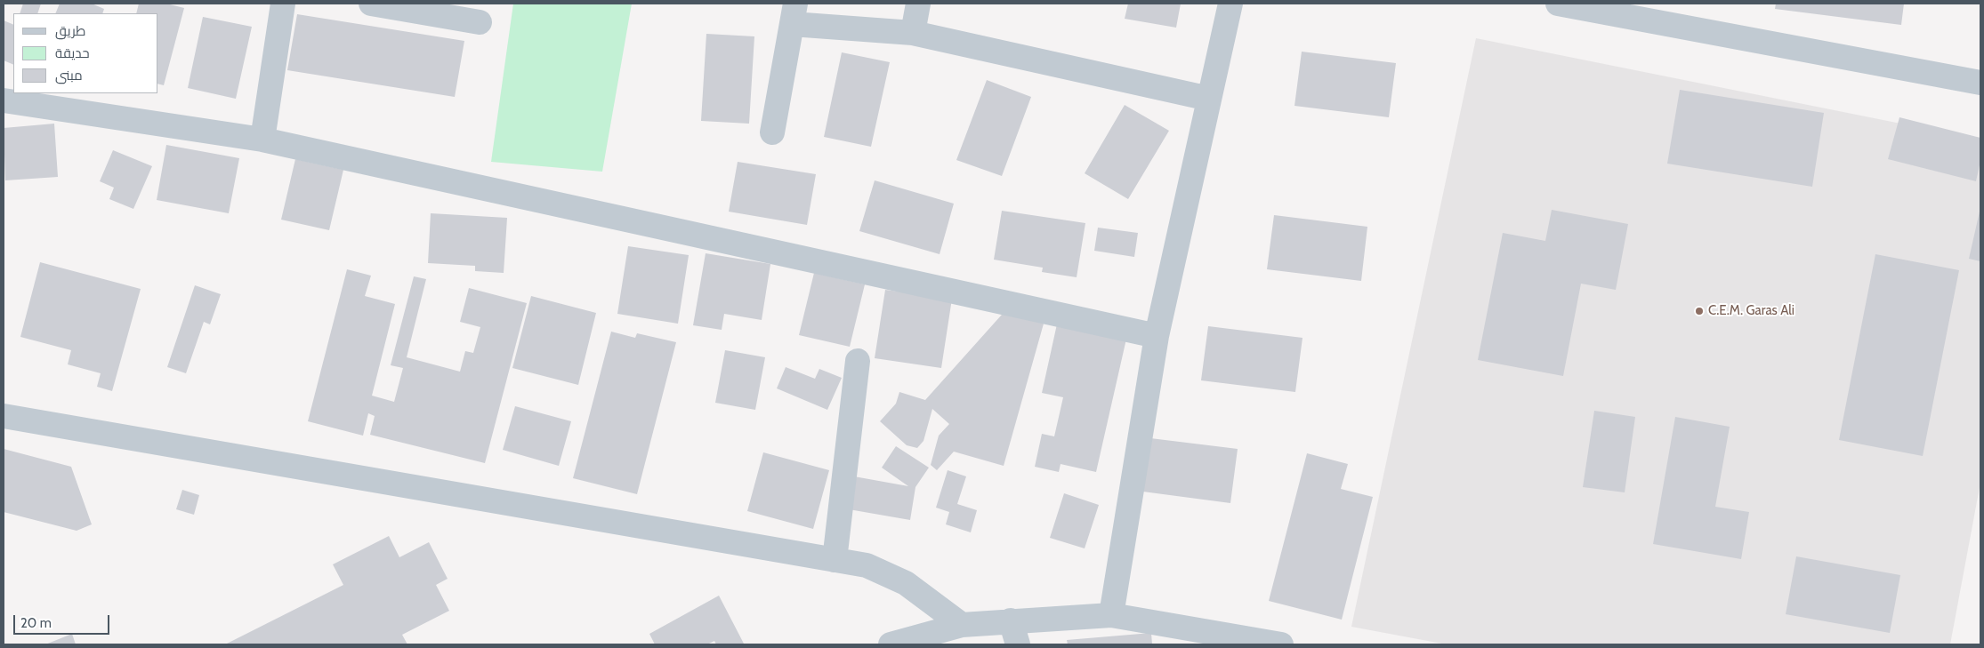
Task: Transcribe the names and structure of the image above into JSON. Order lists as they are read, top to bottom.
{
  "places": ["C.E.M. Garas Ali"],
  "legend": ["طريق", "حديقة", "مبنى"],
  "scale_bar": "20 m"
}
